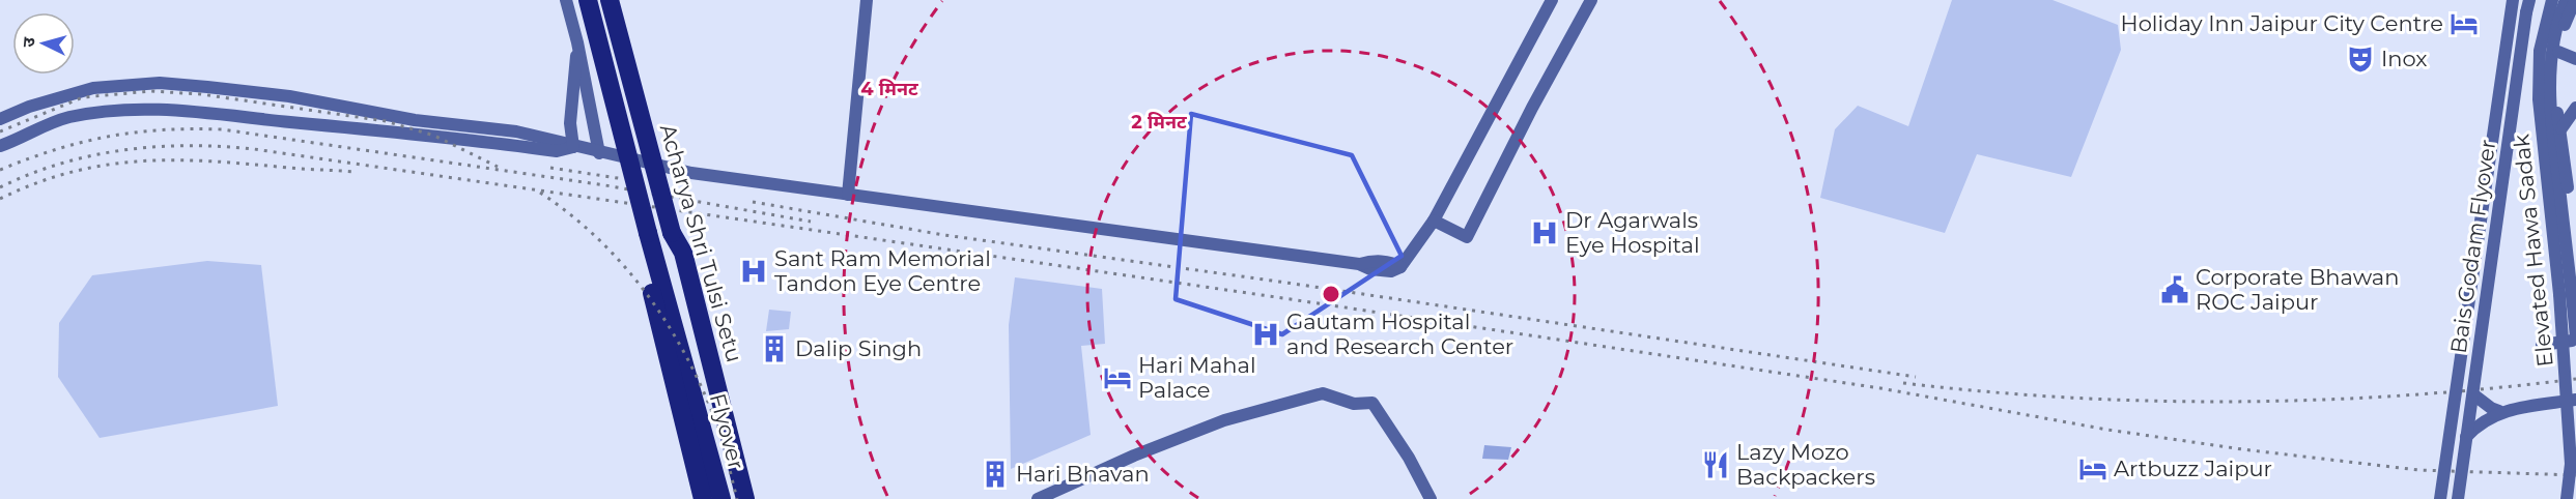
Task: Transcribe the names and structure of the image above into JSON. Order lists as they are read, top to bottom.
{
  "streets": {
    "highway": ["Acharya Shri Tulsi Setu", "Flyover"],
    "street": ["Bais Godam Flyover", "Elevated Hawa Sadak"]
  },
  "crossings": [
    ["Acharya Shri Tulsi Setu", "Flyover"]
  ],
  "places": {
    "hotel": ["Holiday Inn Jaipur City Centre", "Hari Mahal Palace", "Artbuzz Jaipur"],
    "theatre": ["Inox"],
    "hospital": ["Dr Agarwals Eye Hospital", "Sant Ram Memorial Tandon Eye Centre", "Gautam Hospital and Research Center"],
    "public building": ["Corporate Bhawan ROC Jaipur"],
    "building": ["Dalip Singh", "Hari Bhavan"],
    "restaurant": ["Lazy Mozo Backpackers"]
  },
  "north": "left",
  "rings": ["4 मिनट", "2 मिनट"]
}
